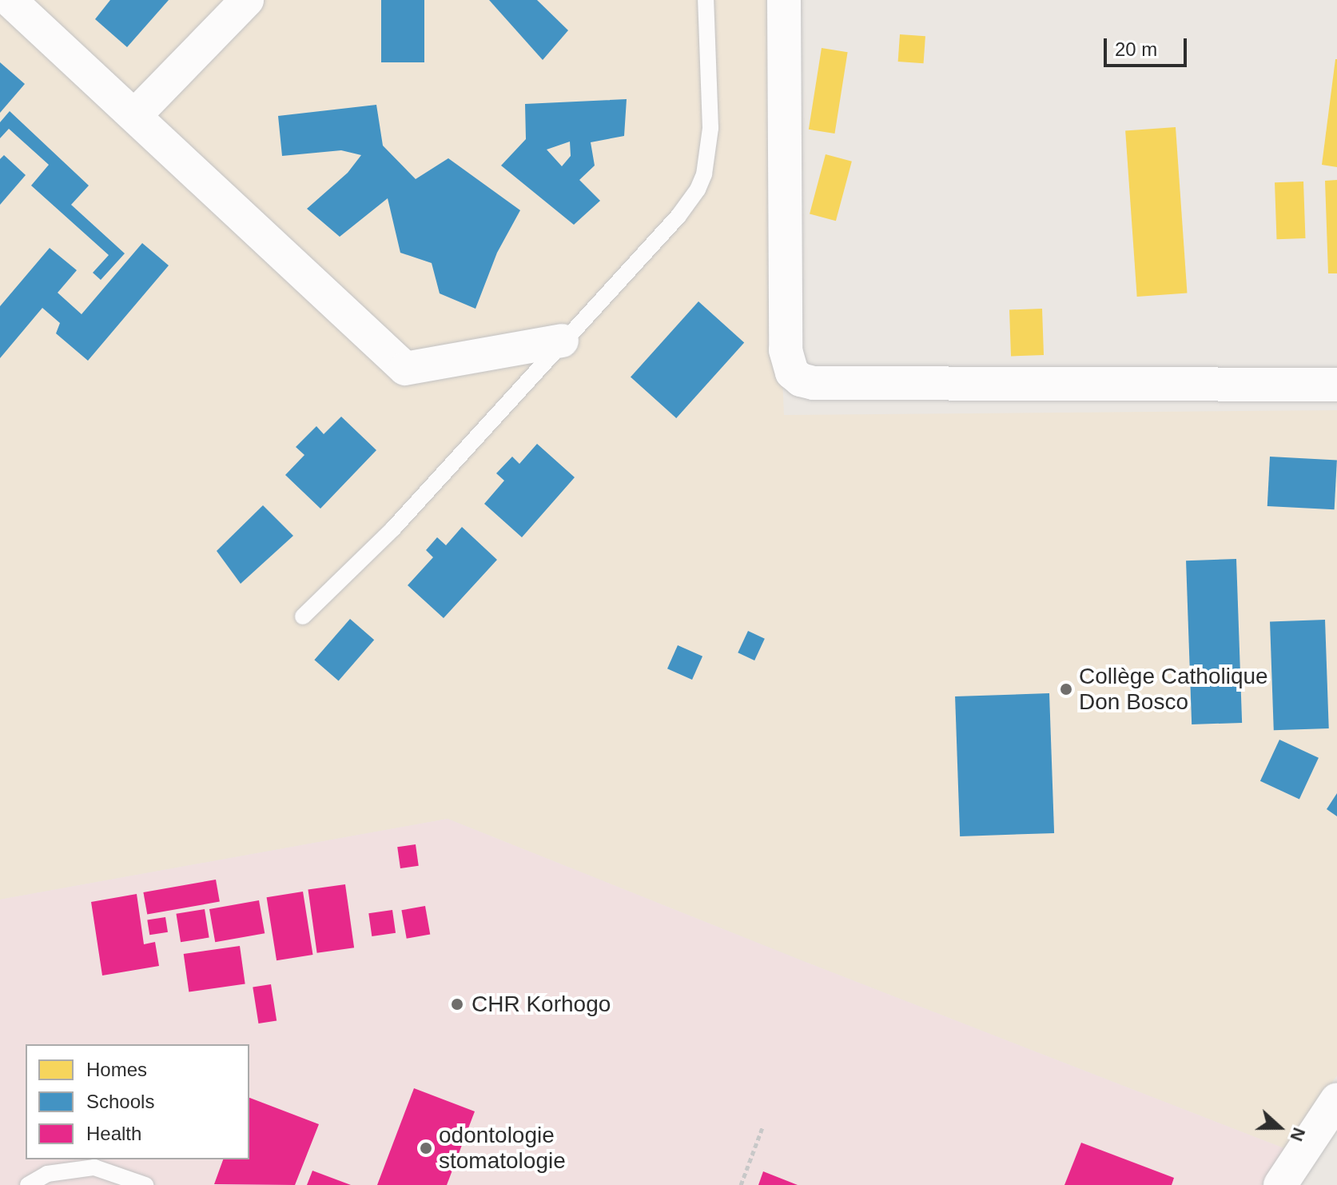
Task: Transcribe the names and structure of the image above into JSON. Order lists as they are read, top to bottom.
{
  "places": ["Collège Catholique Don Bosco", "CHR Korhogo", "odontologie stomatologie"],
  "legend": ["Homes", "Schools", "Health"],
  "scale_bar": "20 m",
  "north": "right"
}
